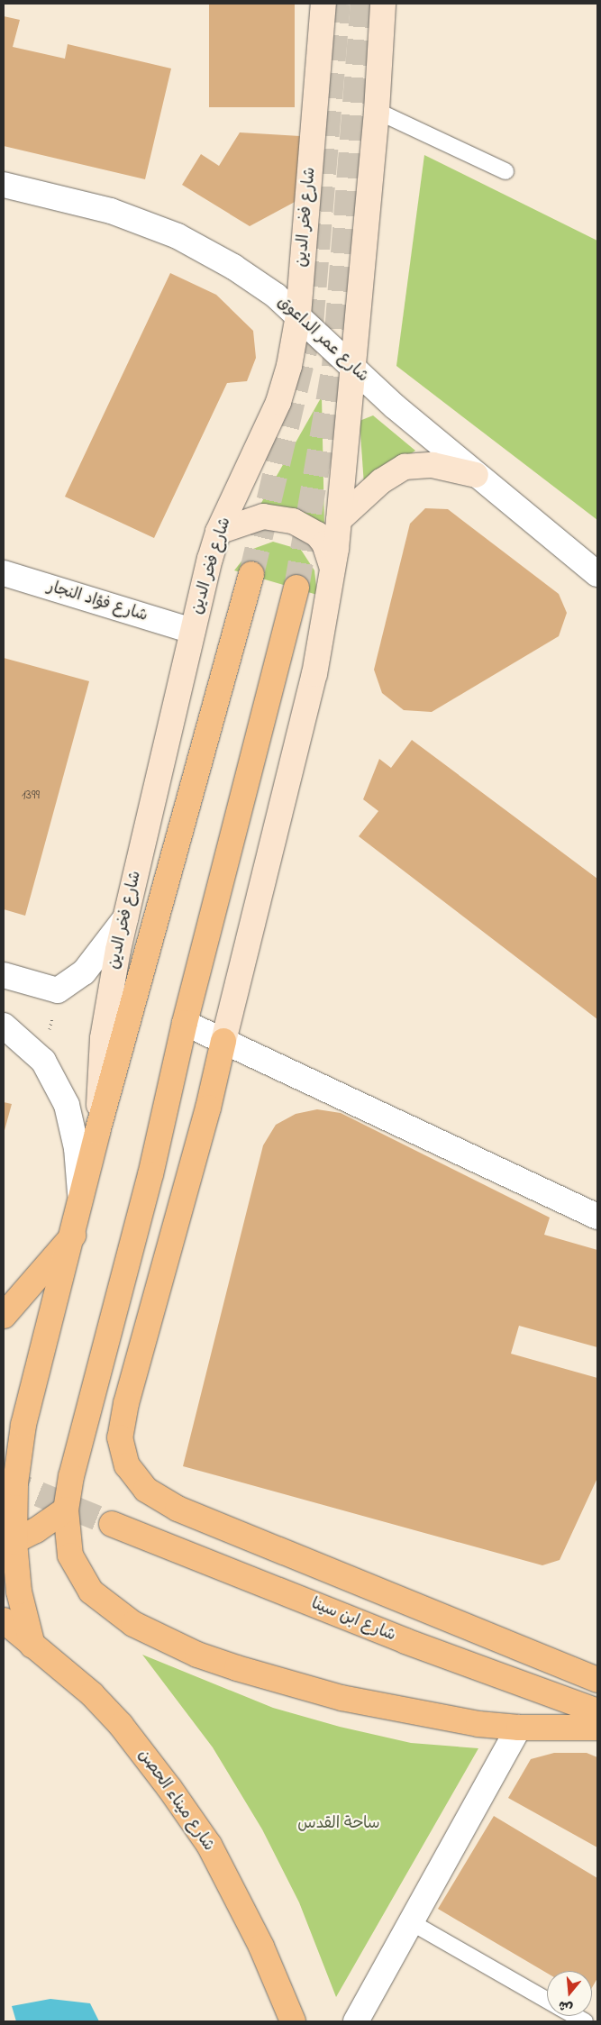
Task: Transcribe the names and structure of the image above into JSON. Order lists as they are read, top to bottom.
{
  "streets": {
    "highway": ["شارع ابن سينا", "شارع ميناء الحصن"],
    "main road": ["شارع فخر الدين"],
    "street": ["شارع عمر الداعوق", "شارع فؤاد النجار"]
  },
  "crossings": [
    ["شارع فخر الدين", "شارع عمر الداعوق"],
    ["شارع فخر الدين", "شارع فؤاد النجار"]
  ],
  "parks": ["ساحة القدس"],
  "house_numbers": ["1399"],
  "north": "bottom"
}
